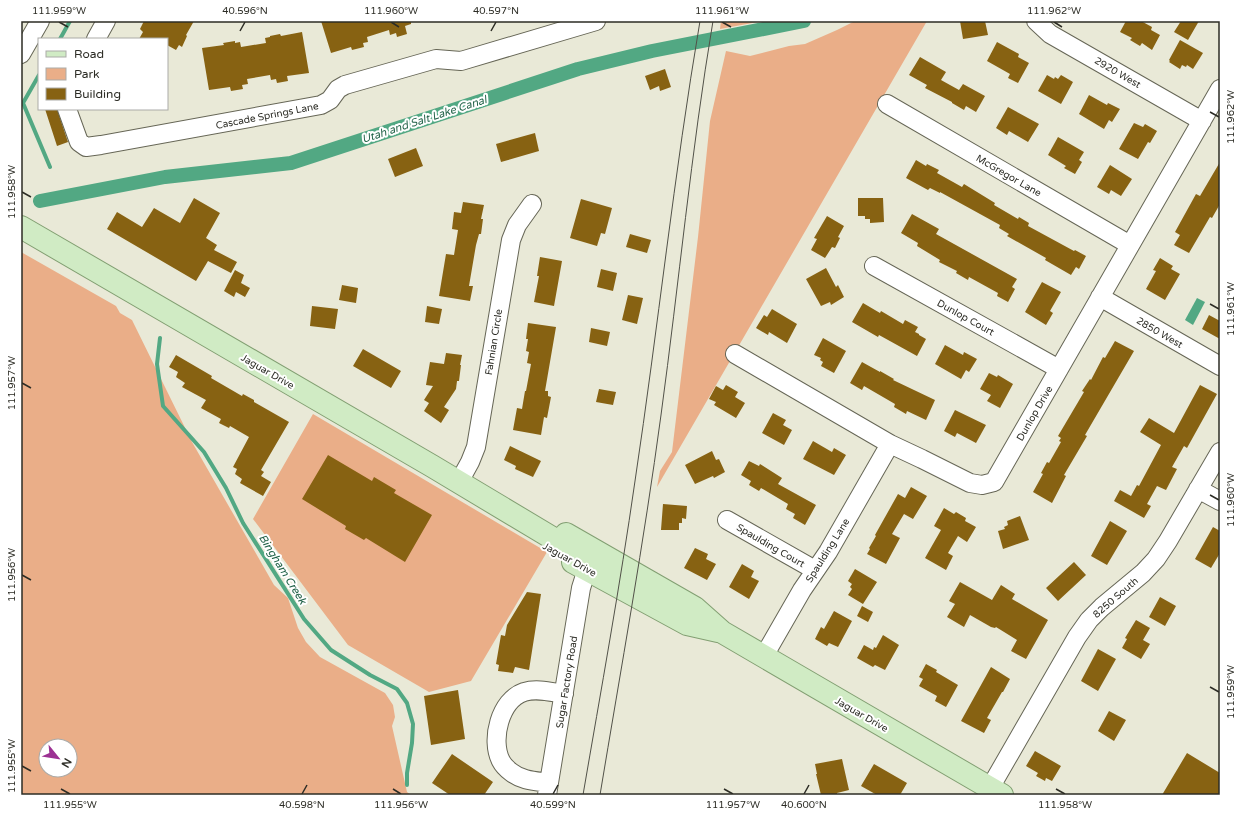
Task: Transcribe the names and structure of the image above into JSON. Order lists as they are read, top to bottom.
{
  "streets": {
    "main road": ["Jaguar Drive"],
    "street": [
      "2920 West",
      "Cascade Springs Lane",
      "McGregor Lane",
      "Dunlop Court",
      "2850 West",
      "Fahnian Circle",
      "Dunlop Drive",
      "Spaulding Court",
      "Spaulding Lane",
      "8250 South",
      "Sugar Factory Road"
    ]
  },
  "crossings": [
    ["2920 West", "Dunlop Drive"],
    ["McGregor Lane", "Dunlop Drive"],
    ["Dunlop Court", "Dunlop Drive"],
    ["2850 West", "Dunlop Drive"],
    ["Fahnian Circle", "Jaguar Drive"],
    ["Jaguar Drive", "Spaulding Lane"],
    ["Jaguar Drive", "8250 South"],
    ["Jaguar Drive", "Sugar Factory Road"],
    ["Dunlop Drive", "Spaulding Lane"],
    ["Spaulding Court", "Spaulding Lane"]
  ],
  "water": ["Utah and Salt Lake Canal", "Bingham Creek"],
  "legend": ["Road", "Park", "Building"],
  "north": "bottom right",
  "coordinates": [
    "111.959°W",
    "40.596°N",
    "111.960°W",
    "40.597°N",
    "111.961°W",
    "111.962°W",
    "111.958°W",
    "111.957°W",
    "111.956°W",
    "111.955°W",
    "40.598°N",
    "40.599°N",
    "40.600°N"
  ]
}
